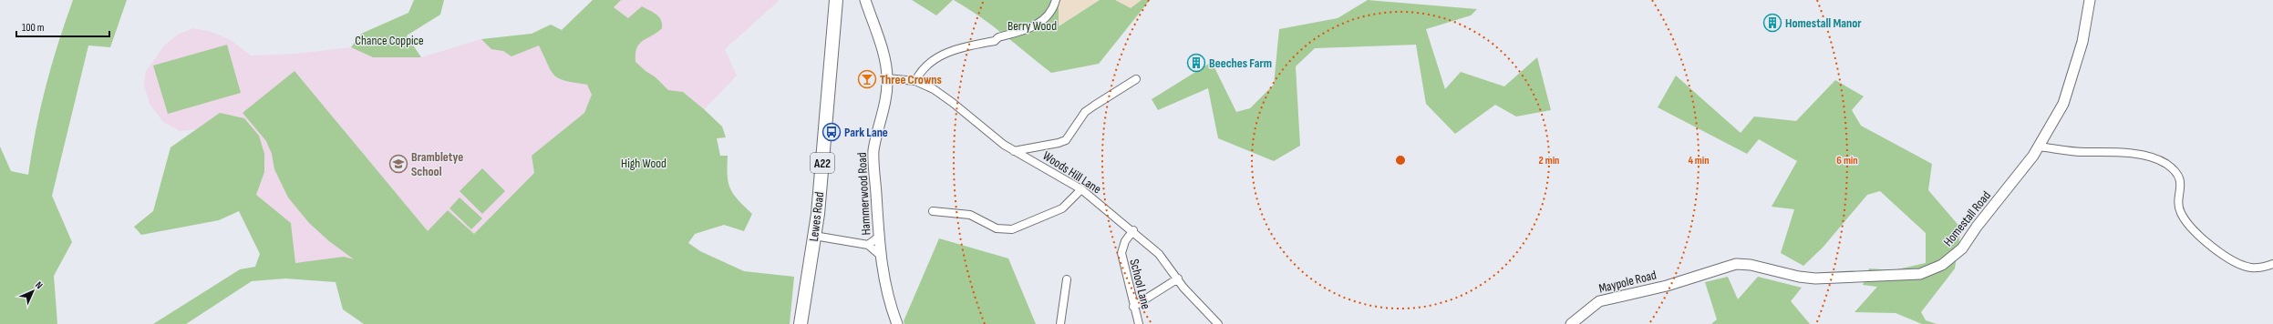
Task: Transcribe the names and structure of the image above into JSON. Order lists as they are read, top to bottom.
{
  "streets": {
    "highway": ["A22", "Lewes Road"],
    "street": [
      "Woods Hill Lane",
      "Hammerwood Road",
      "Homestall Road",
      "Maypole Road",
      "School Lane"
    ]
  },
  "crossings": [
    ["Woods Hill Lane", "Hammerwood Road"],
    ["Woods Hill Lane", "School Lane"],
    ["Homestall Road", "Maypole Road"]
  ],
  "parks": ["Berry Wood", "Chance Coppice", "High Wood"],
  "places": {
    "building": ["Homestall Manor", "Beeches Farm"],
    "bar": ["Three Crowns"],
    "bus stop": ["Park Lane"],
    "school or university": ["Brambletye School"]
  },
  "scale_bar": "100 m",
  "north": "top right",
  "rings": ["2 min", "4 min", "6 min"]
}
